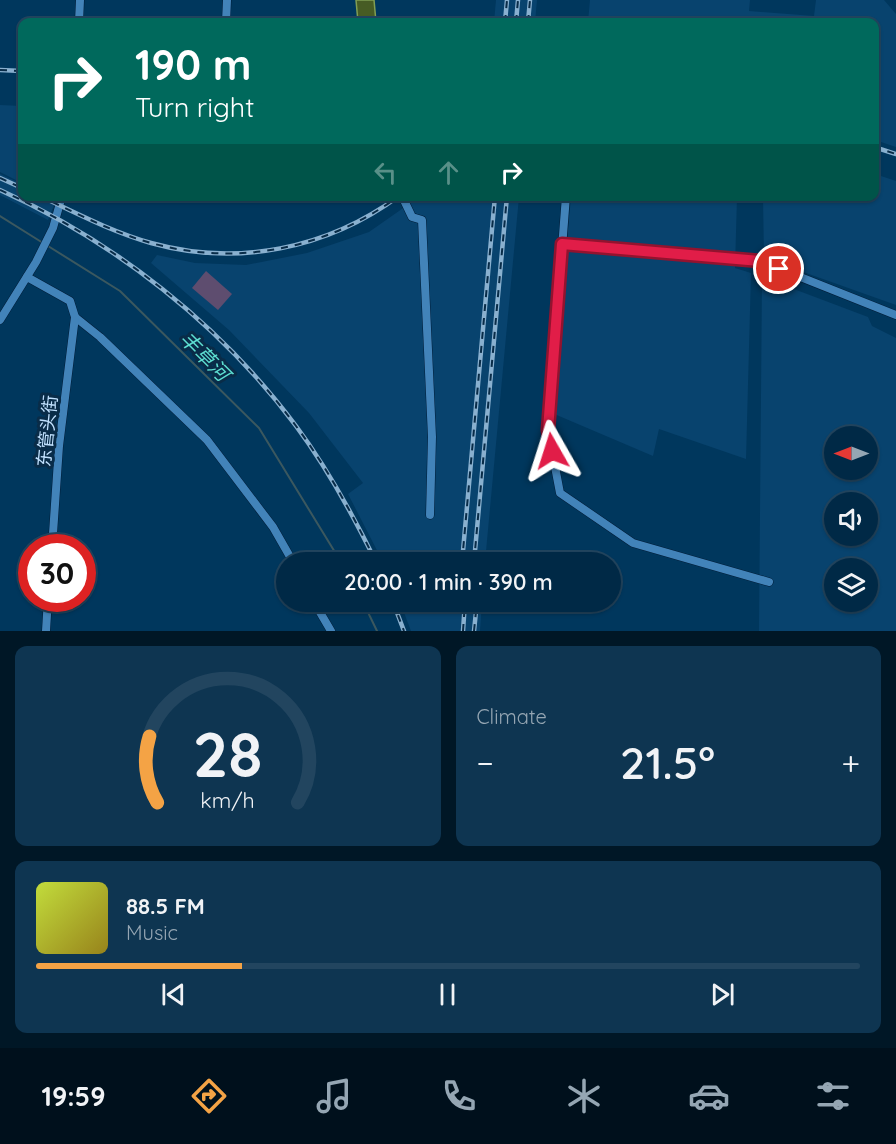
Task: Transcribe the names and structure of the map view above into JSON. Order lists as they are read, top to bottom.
{
  "streets": {
    "street": ["东管头街"]
  },
  "water": ["丰草河"],
  "north": "left",
  "page": {
    "turn": ["190 m", "Turn right"],
    "limit": "30",
    "trip": "20:00 · 1 min · 390 m",
    "tile": "Climate",
    "heat": ["−", "21.5°", "+"],
    "song": ["88.5 FM", "Music"],
    "tabs": "19:59",
    "gauge": ["28", "km/h"]
  }
}
